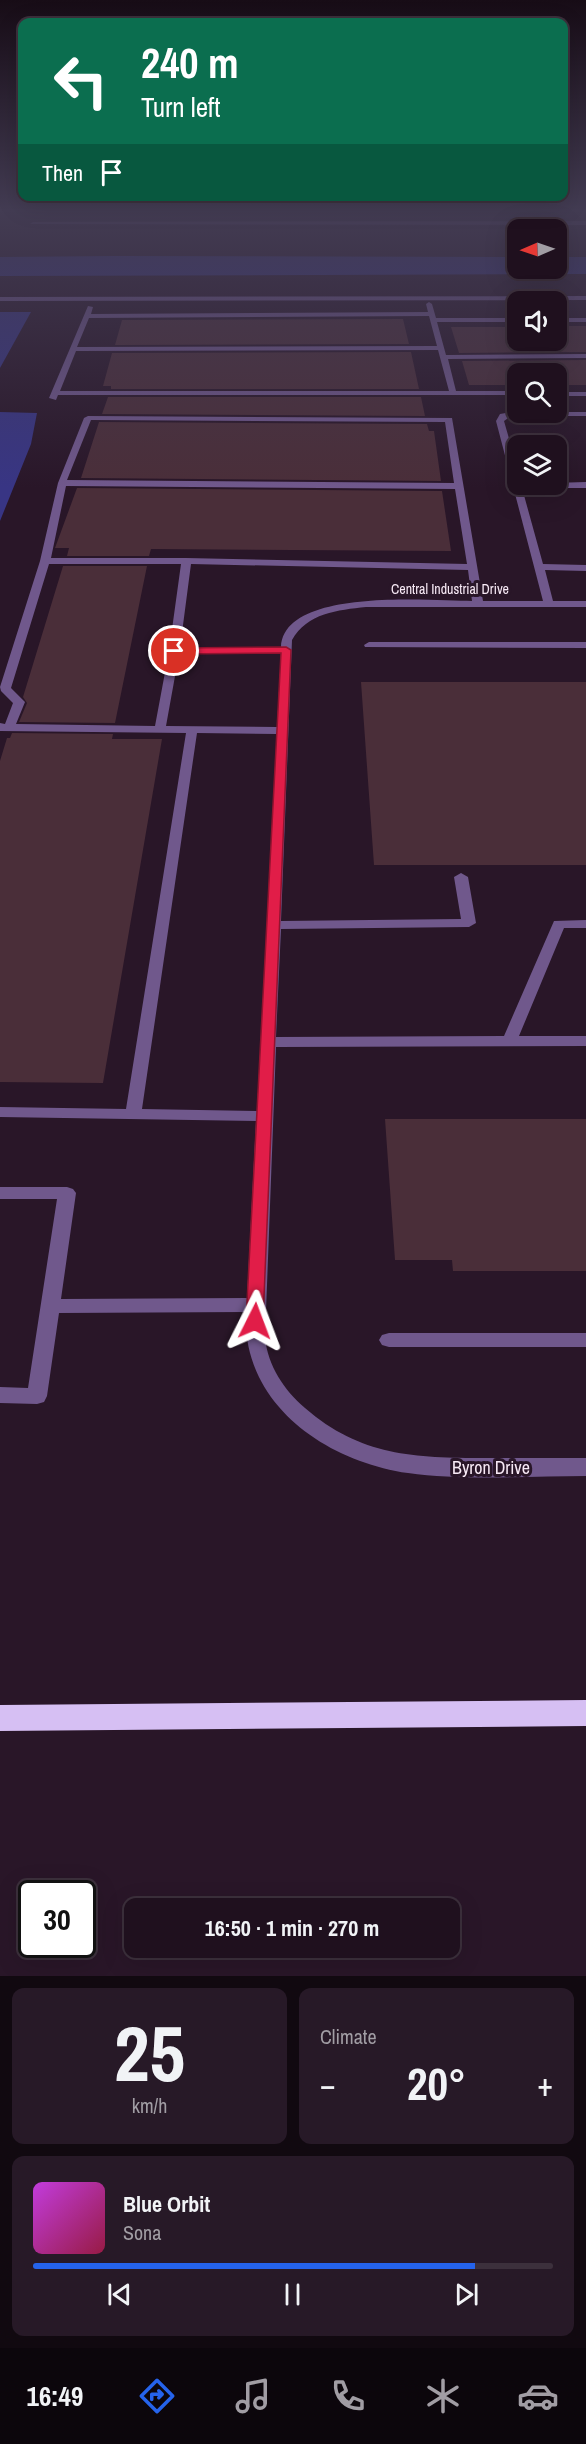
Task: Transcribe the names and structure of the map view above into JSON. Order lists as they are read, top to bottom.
{
  "streets": {
    "street": ["Central Industrial Drive", "Byron Drive"]
  },
  "crossings": [
    ["Central Industrial Drive", "Byron Drive"]
  ],
  "north": "left",
  "page": {
    "turn": ["240 m", "Turn left"],
    "then": "Then",
    "limit": "30",
    "trip": "16:50 · 1 min · 270 m",
    "tile": [
      ["25", "km/h"],
      "Climate"
    ],
    "heat": ["−", "20°", "+"],
    "song": ["Blue Orbit", "Sona"],
    "tabs": "16:49"
  }
}
